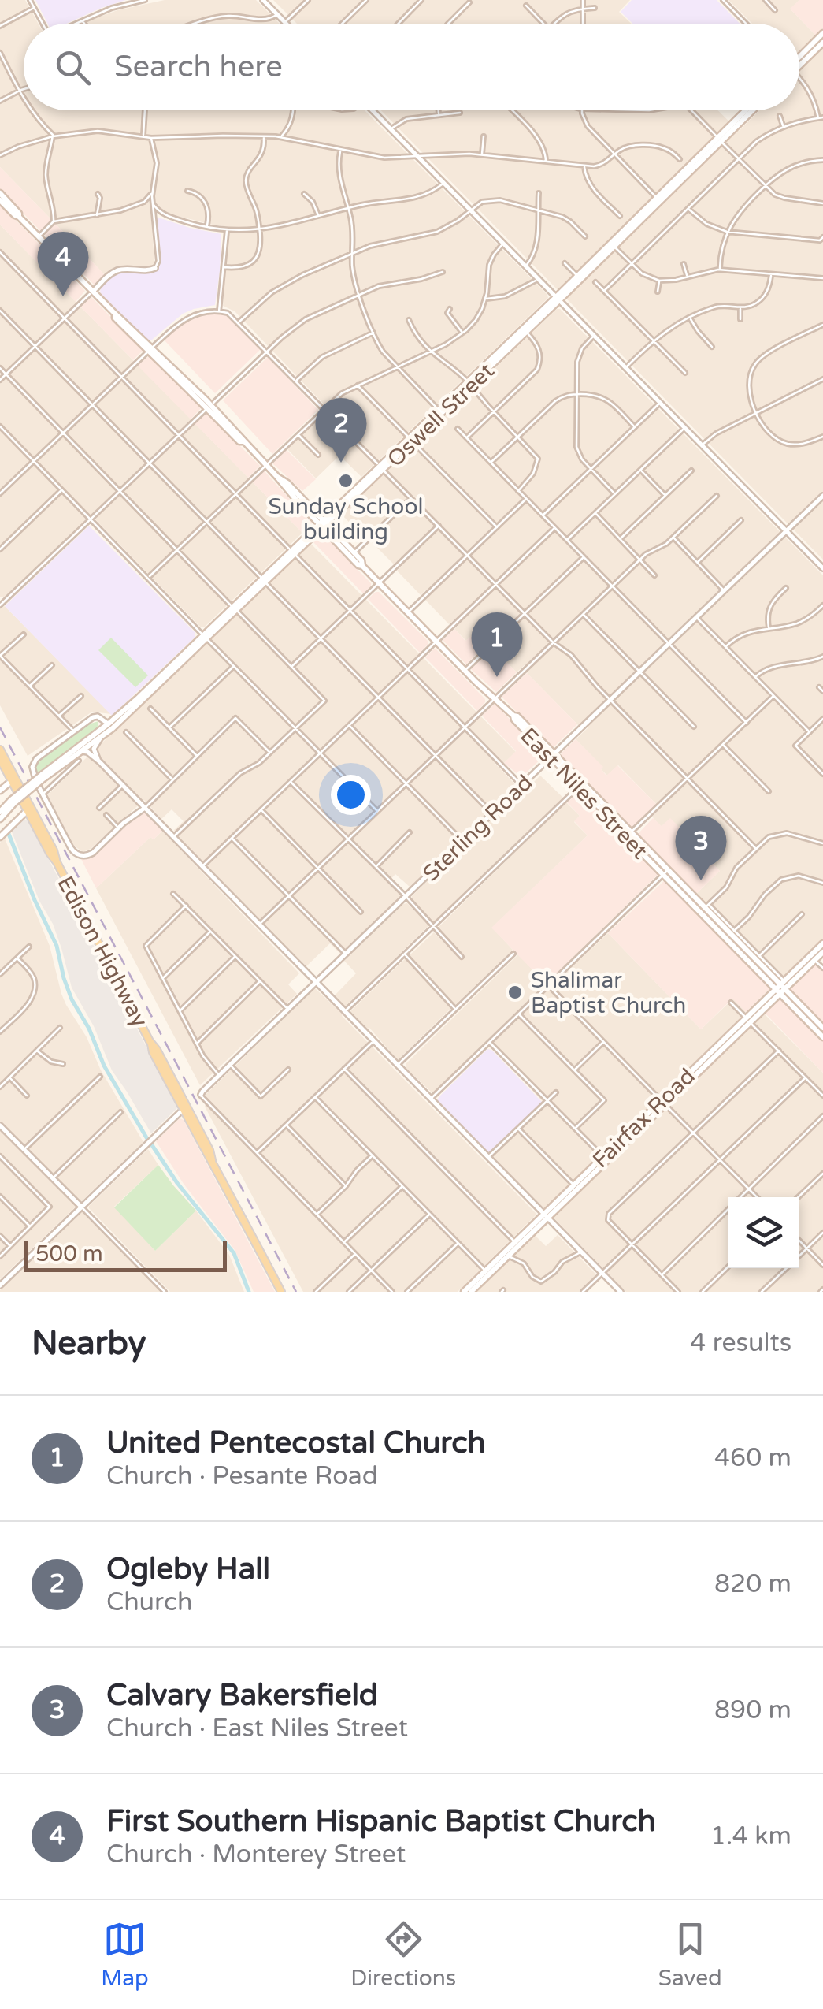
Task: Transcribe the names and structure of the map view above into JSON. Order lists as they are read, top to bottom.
{
  "streets": {
    "main road": [
      "Oswell Street",
      "East Niles Street",
      "Edison Highway",
      "Fairfax Road"
    ],
    "street": ["Sterling Road"]
  },
  "crossings": [
    ["Oswell Street", "East Niles Street"],
    ["East Niles Street", "Sterling Road"],
    ["East Niles Street", "Fairfax Road"]
  ],
  "places": ["Sunday School building", "Shalimar Baptist Church"],
  "scale_bar": "500 m",
  "page": {
    "search": "Search here",
    "pins": [
      "4",
      "2",
      "1",
      "3"
    ],
    "scale": "500 m",
    "heading": ["Nearby", "4 results"],
    "list": [
      {
        "mark": "1",
        "name": "United Pentecostal Church",
        "note": "Church · Pesante Road",
        "value": "460 m"
      },
      {
        "mark": "2",
        "name": "Ogleby Hall",
        "note": "Church",
        "value": "820 m"
      },
      {
        "mark": "3",
        "name": "Calvary Bakersfield",
        "note": "Church · East Niles Street",
        "value": "890 m"
      },
      {
        "mark": "4",
        "name": "First Southern Hispanic Baptist Church",
        "note": "Church · Monterey Street",
        "value": "1.4 km"
      }
    ],
    "nav": ["Map", "Directions", "Saved"]
  }
}
